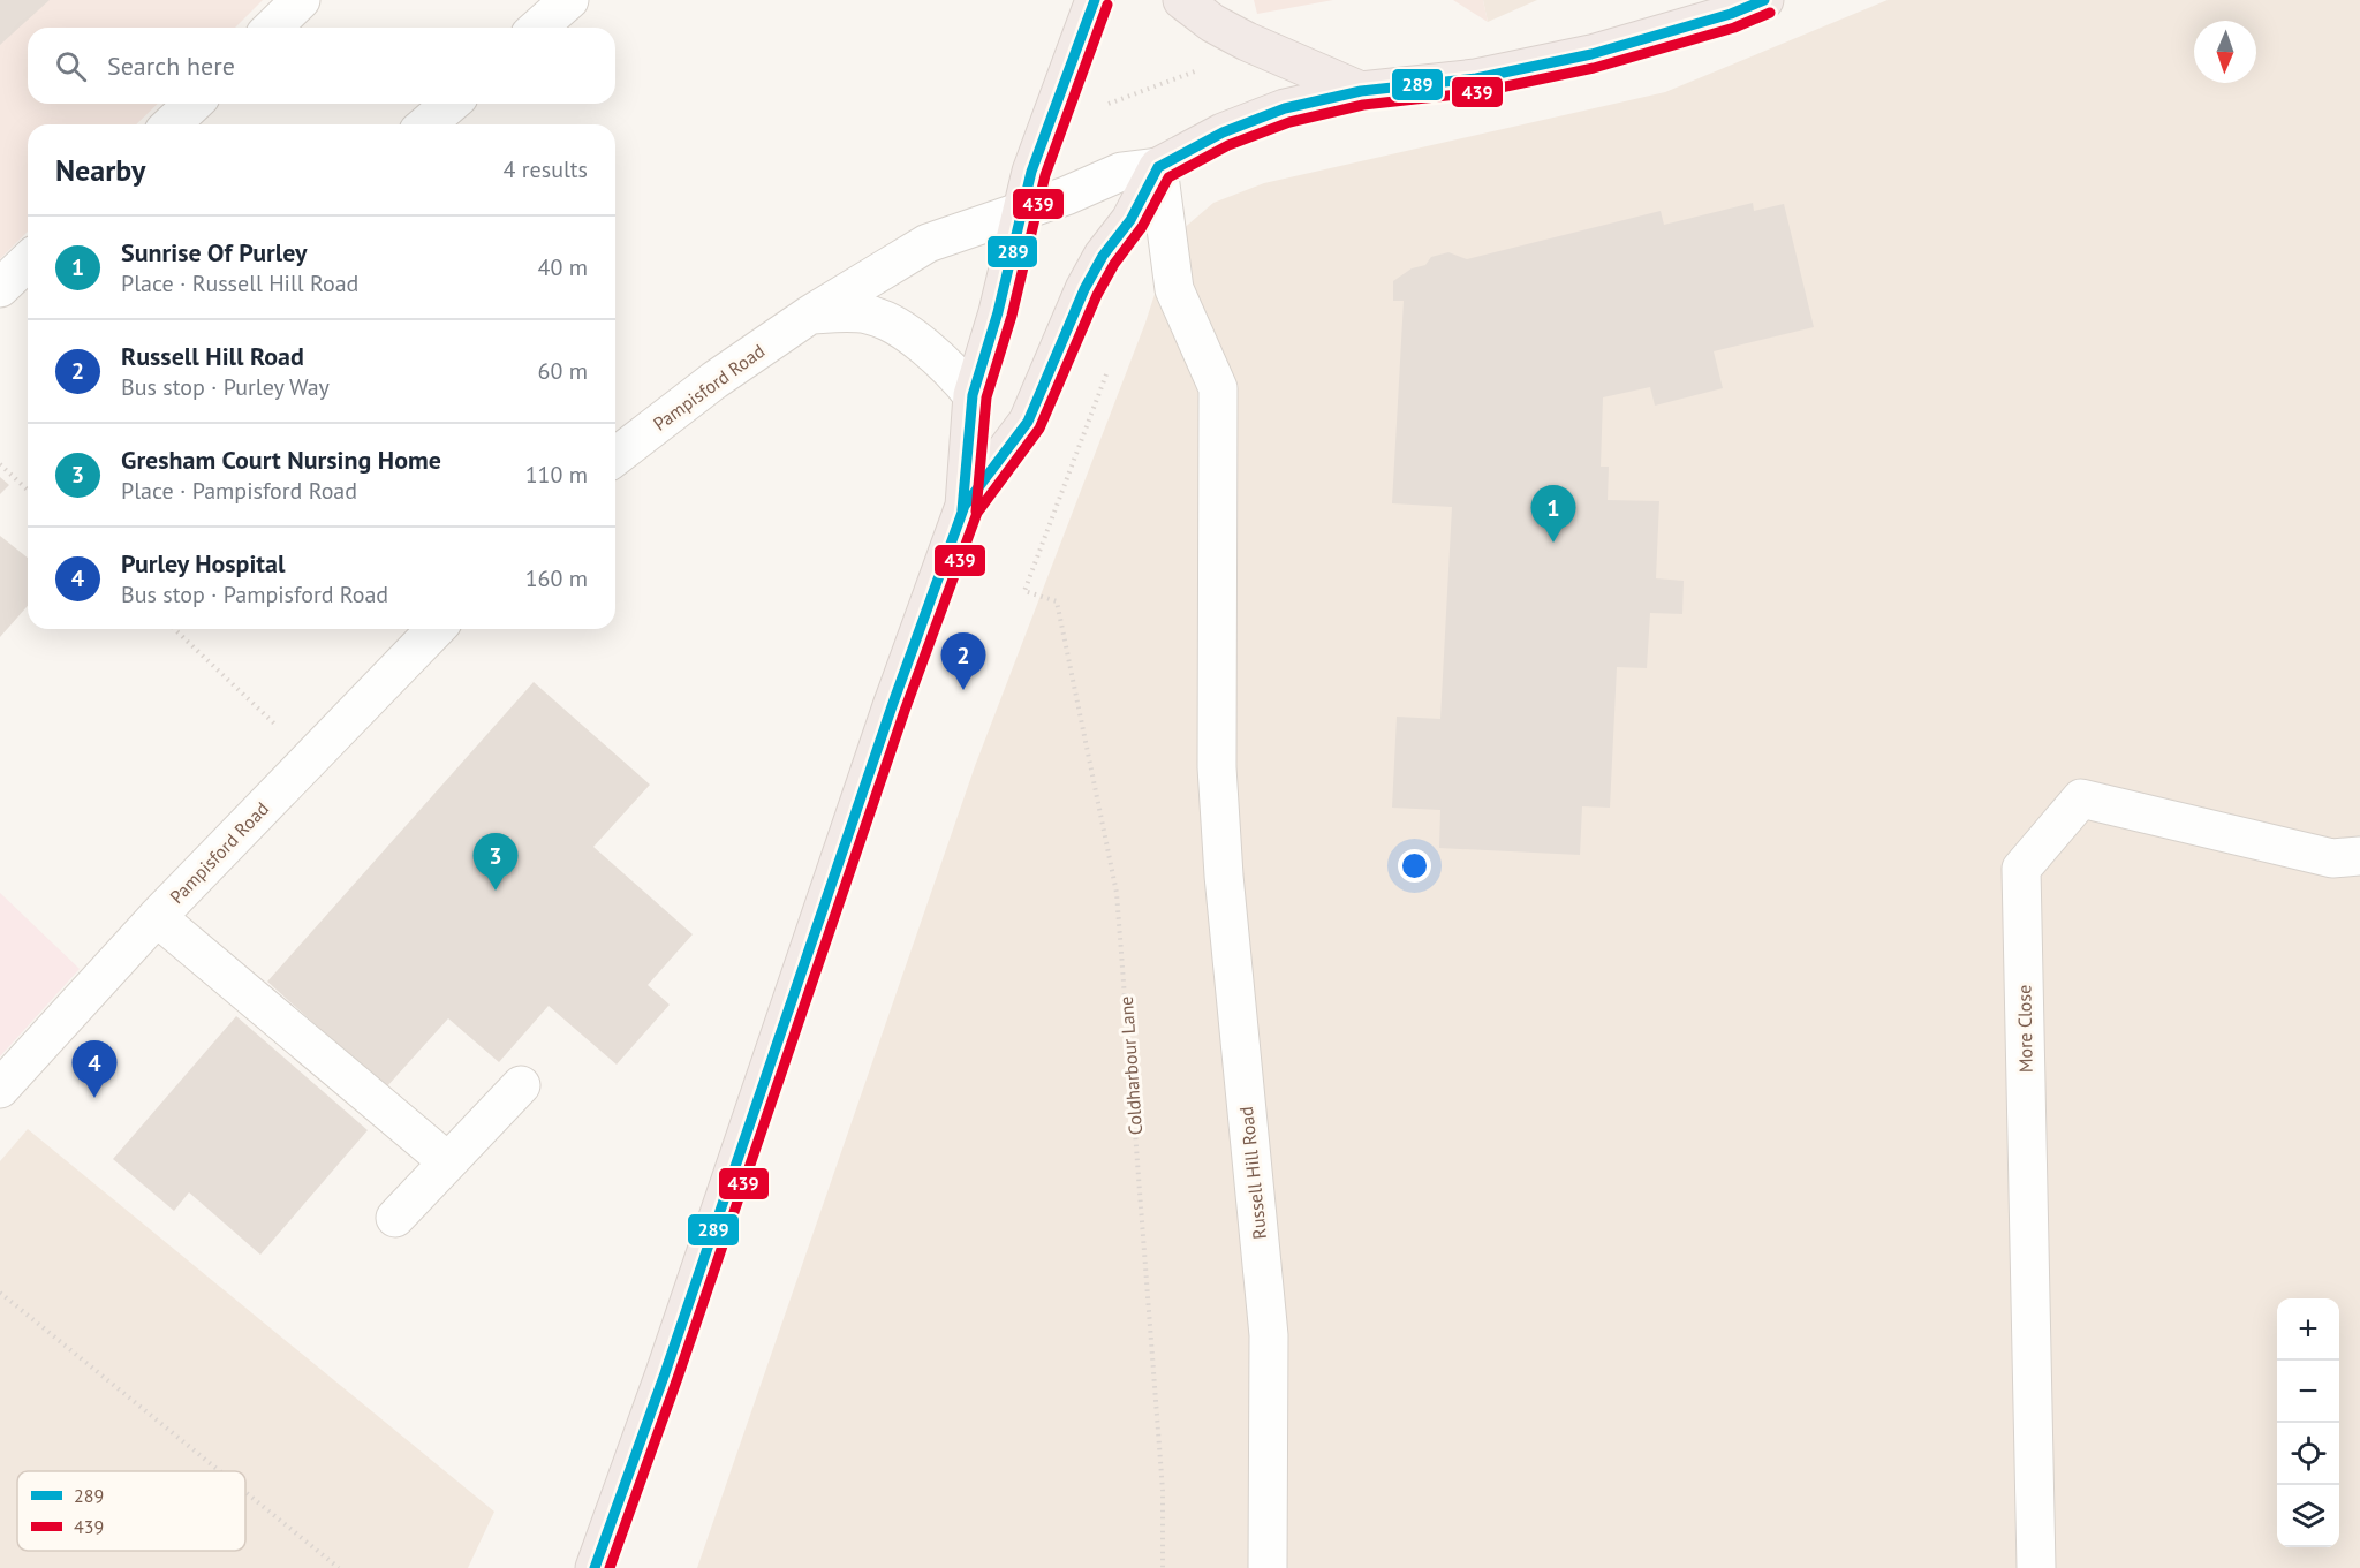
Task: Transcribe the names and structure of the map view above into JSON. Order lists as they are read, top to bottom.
{
  "streets": {
    "street": ["Pampisford Road", "More Close", "Russell Hill Road"],
    "path": ["Coldharbour Lane"]
  },
  "crossings": [
    ["Pampisford Road", "Russell Hill Road"]
  ],
  "lines": ["transit line 289", "transit line 439"],
  "legend": ["289", "439"],
  "north": "bottom",
  "page": {
    "search": "Search here",
    "heading": ["Nearby", "4 results"],
    "list": [
      {
        "mark": "1",
        "name": "Sunrise Of Purley",
        "note": "Place · Russell Hill Road",
        "value": "40 m"
      },
      {
        "mark": "2",
        "name": "Russell Hill Road",
        "note": "Bus stop · Purley Way",
        "value": "60 m"
      },
      {
        "mark": "3",
        "name": "Gresham Court Nursing Home",
        "note": "Place · Pampisford Road",
        "value": "110 m"
      },
      {
        "mark": "4",
        "name": "Purley Hospital",
        "note": "Bus stop · Pampisford Road",
        "value": "160 m"
      }
    ],
    "pins": [
      "1",
      "2",
      "3",
      "4"
    ],
    "map_buttons": ["+", "−"]
  }
}
